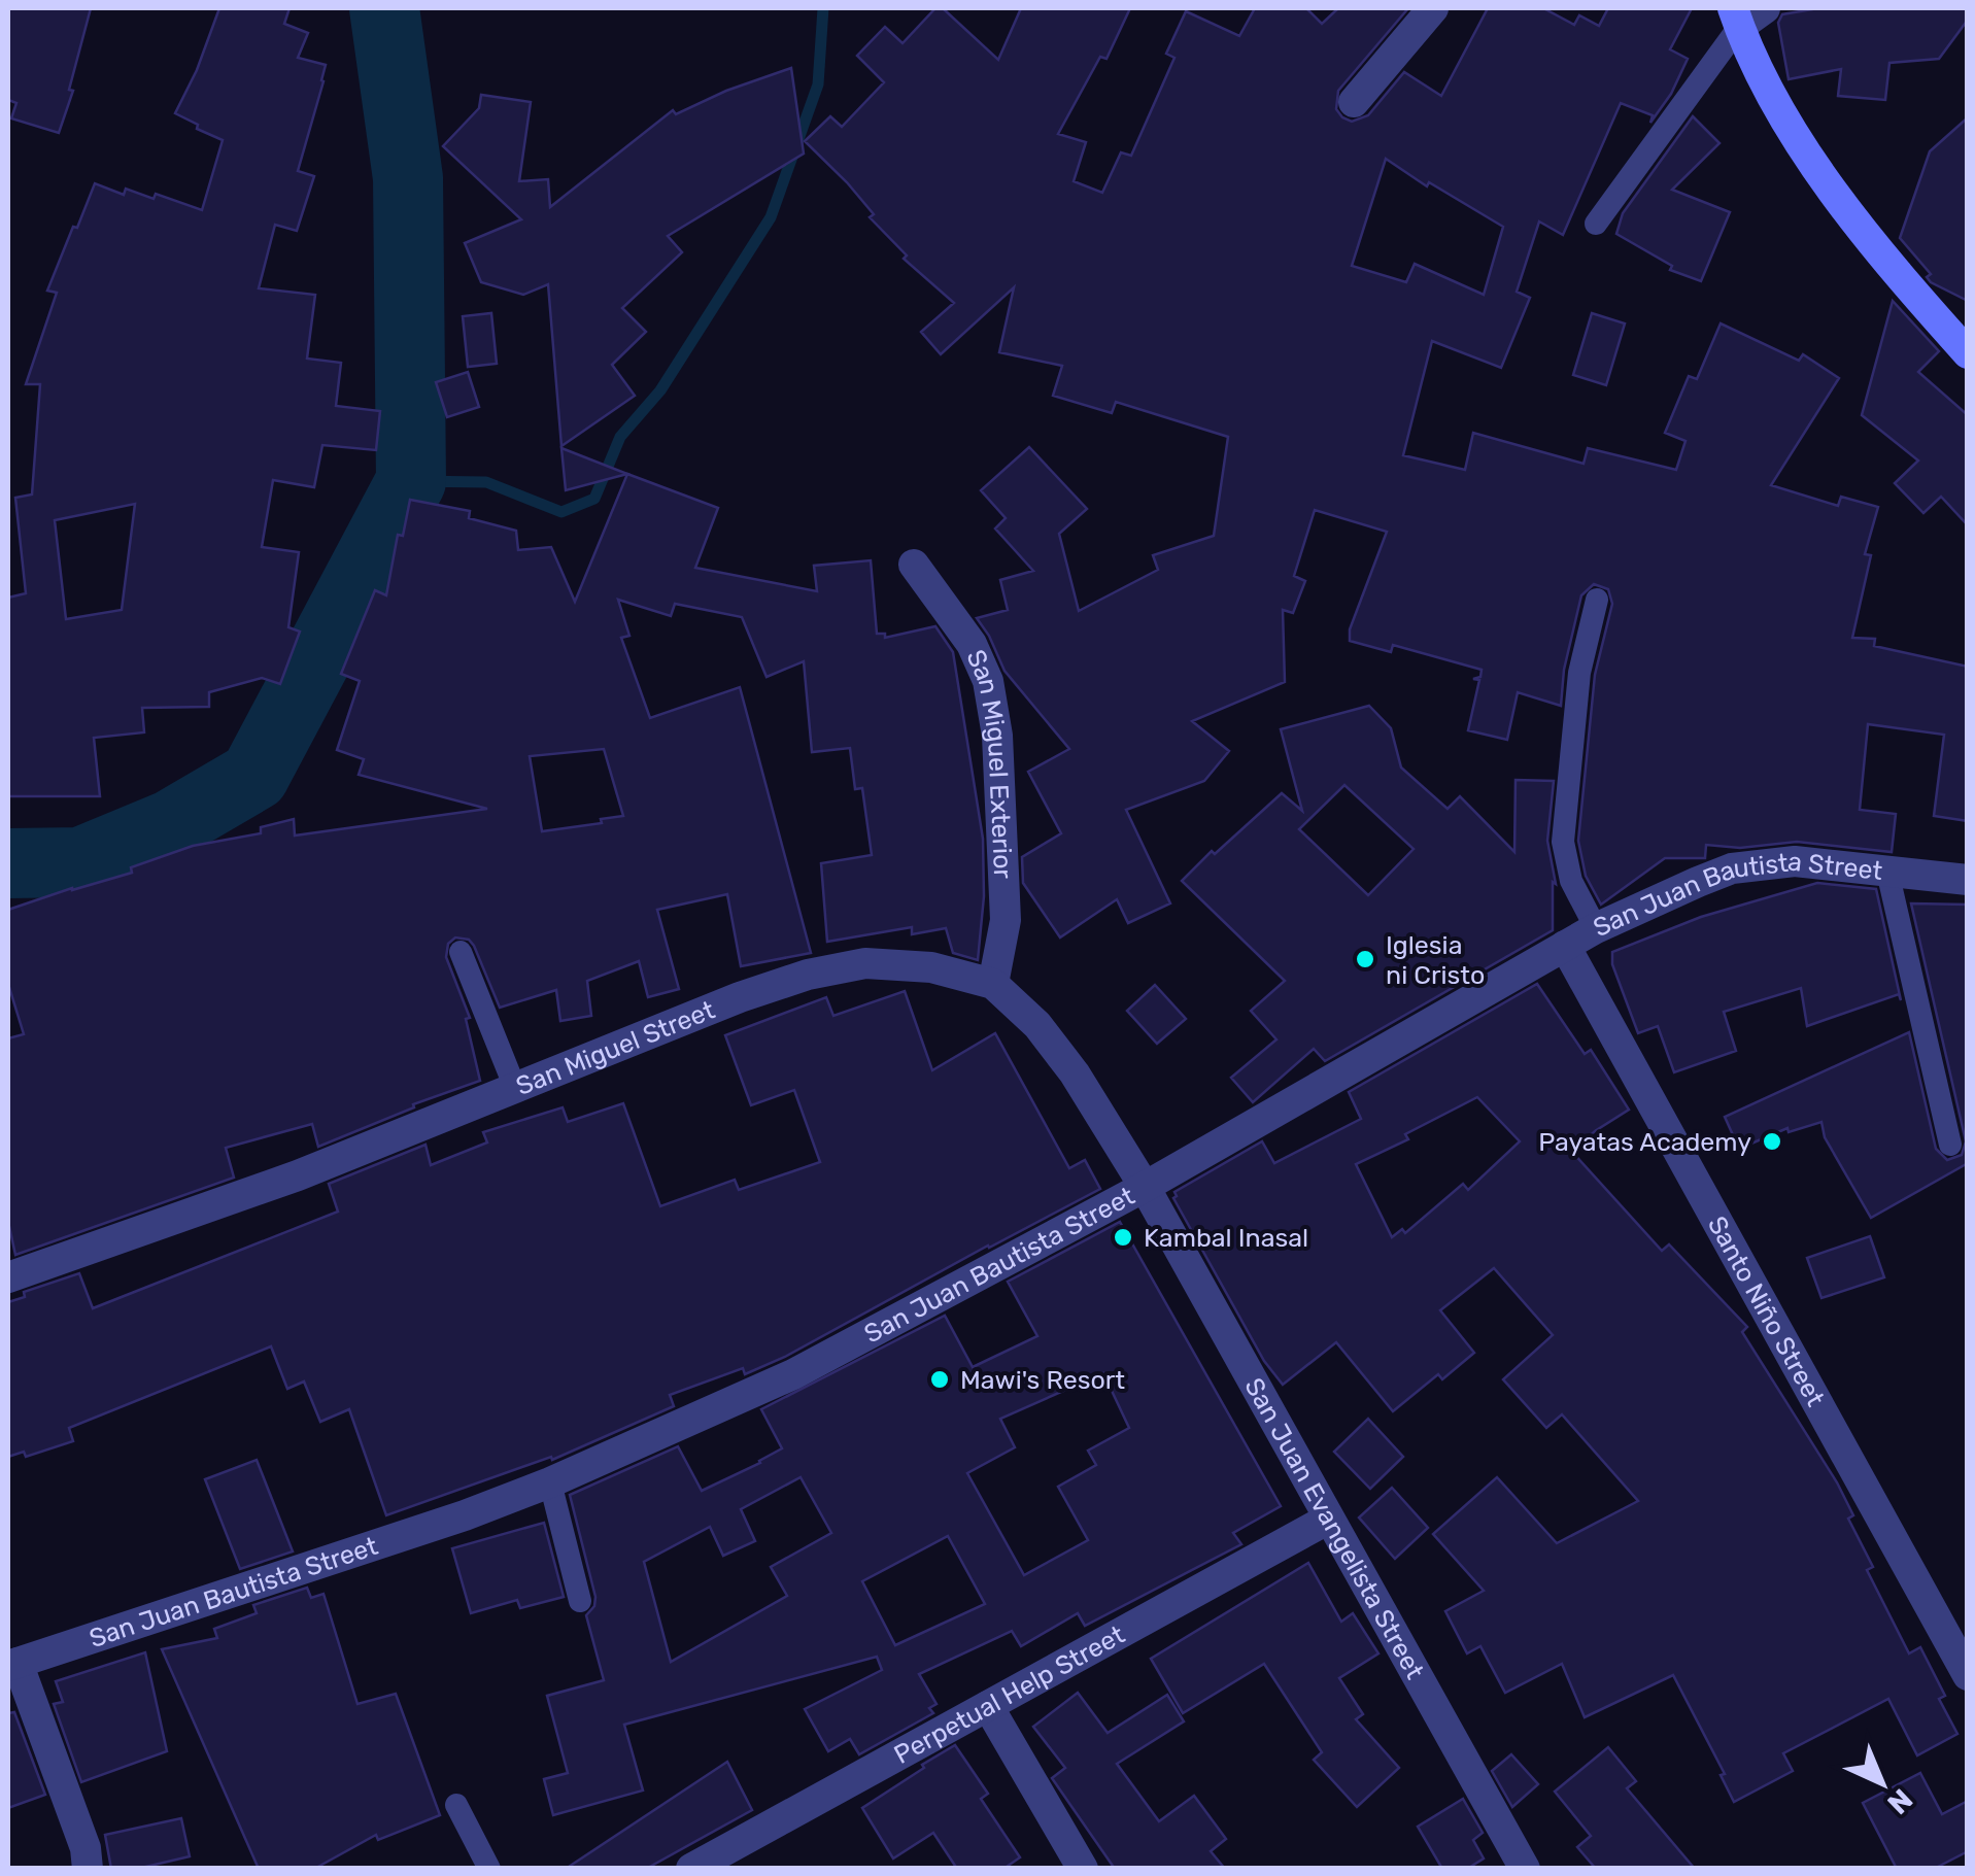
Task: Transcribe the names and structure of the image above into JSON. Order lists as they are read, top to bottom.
{
  "streets": {
    "street": [
      "San Miguel Exterior",
      "San Juan Bautista Street",
      "San Miguel Street",
      "Santo Niño Street",
      "San Juan Evangelista Street",
      "Perpetual Help Street"
    ]
  },
  "crossings": [
    ["San Miguel Exterior", "San Miguel Street"],
    ["San Juan Bautista Street", "San Miguel Street"],
    ["San Juan Bautista Street", "Santo Niño Street"],
    ["San Juan Bautista Street", "San Juan Evangelista Street"],
    ["San Miguel Street", "San Juan Evangelista Street"],
    ["San Juan Evangelista Street", "Perpetual Help Street"]
  ],
  "places": [
    "Iglesia ni Cristo",
    "Payatas Academy",
    "Kambal Inasal",
    "Mawi's Resort"
  ],
  "north": "bottom right"
}
